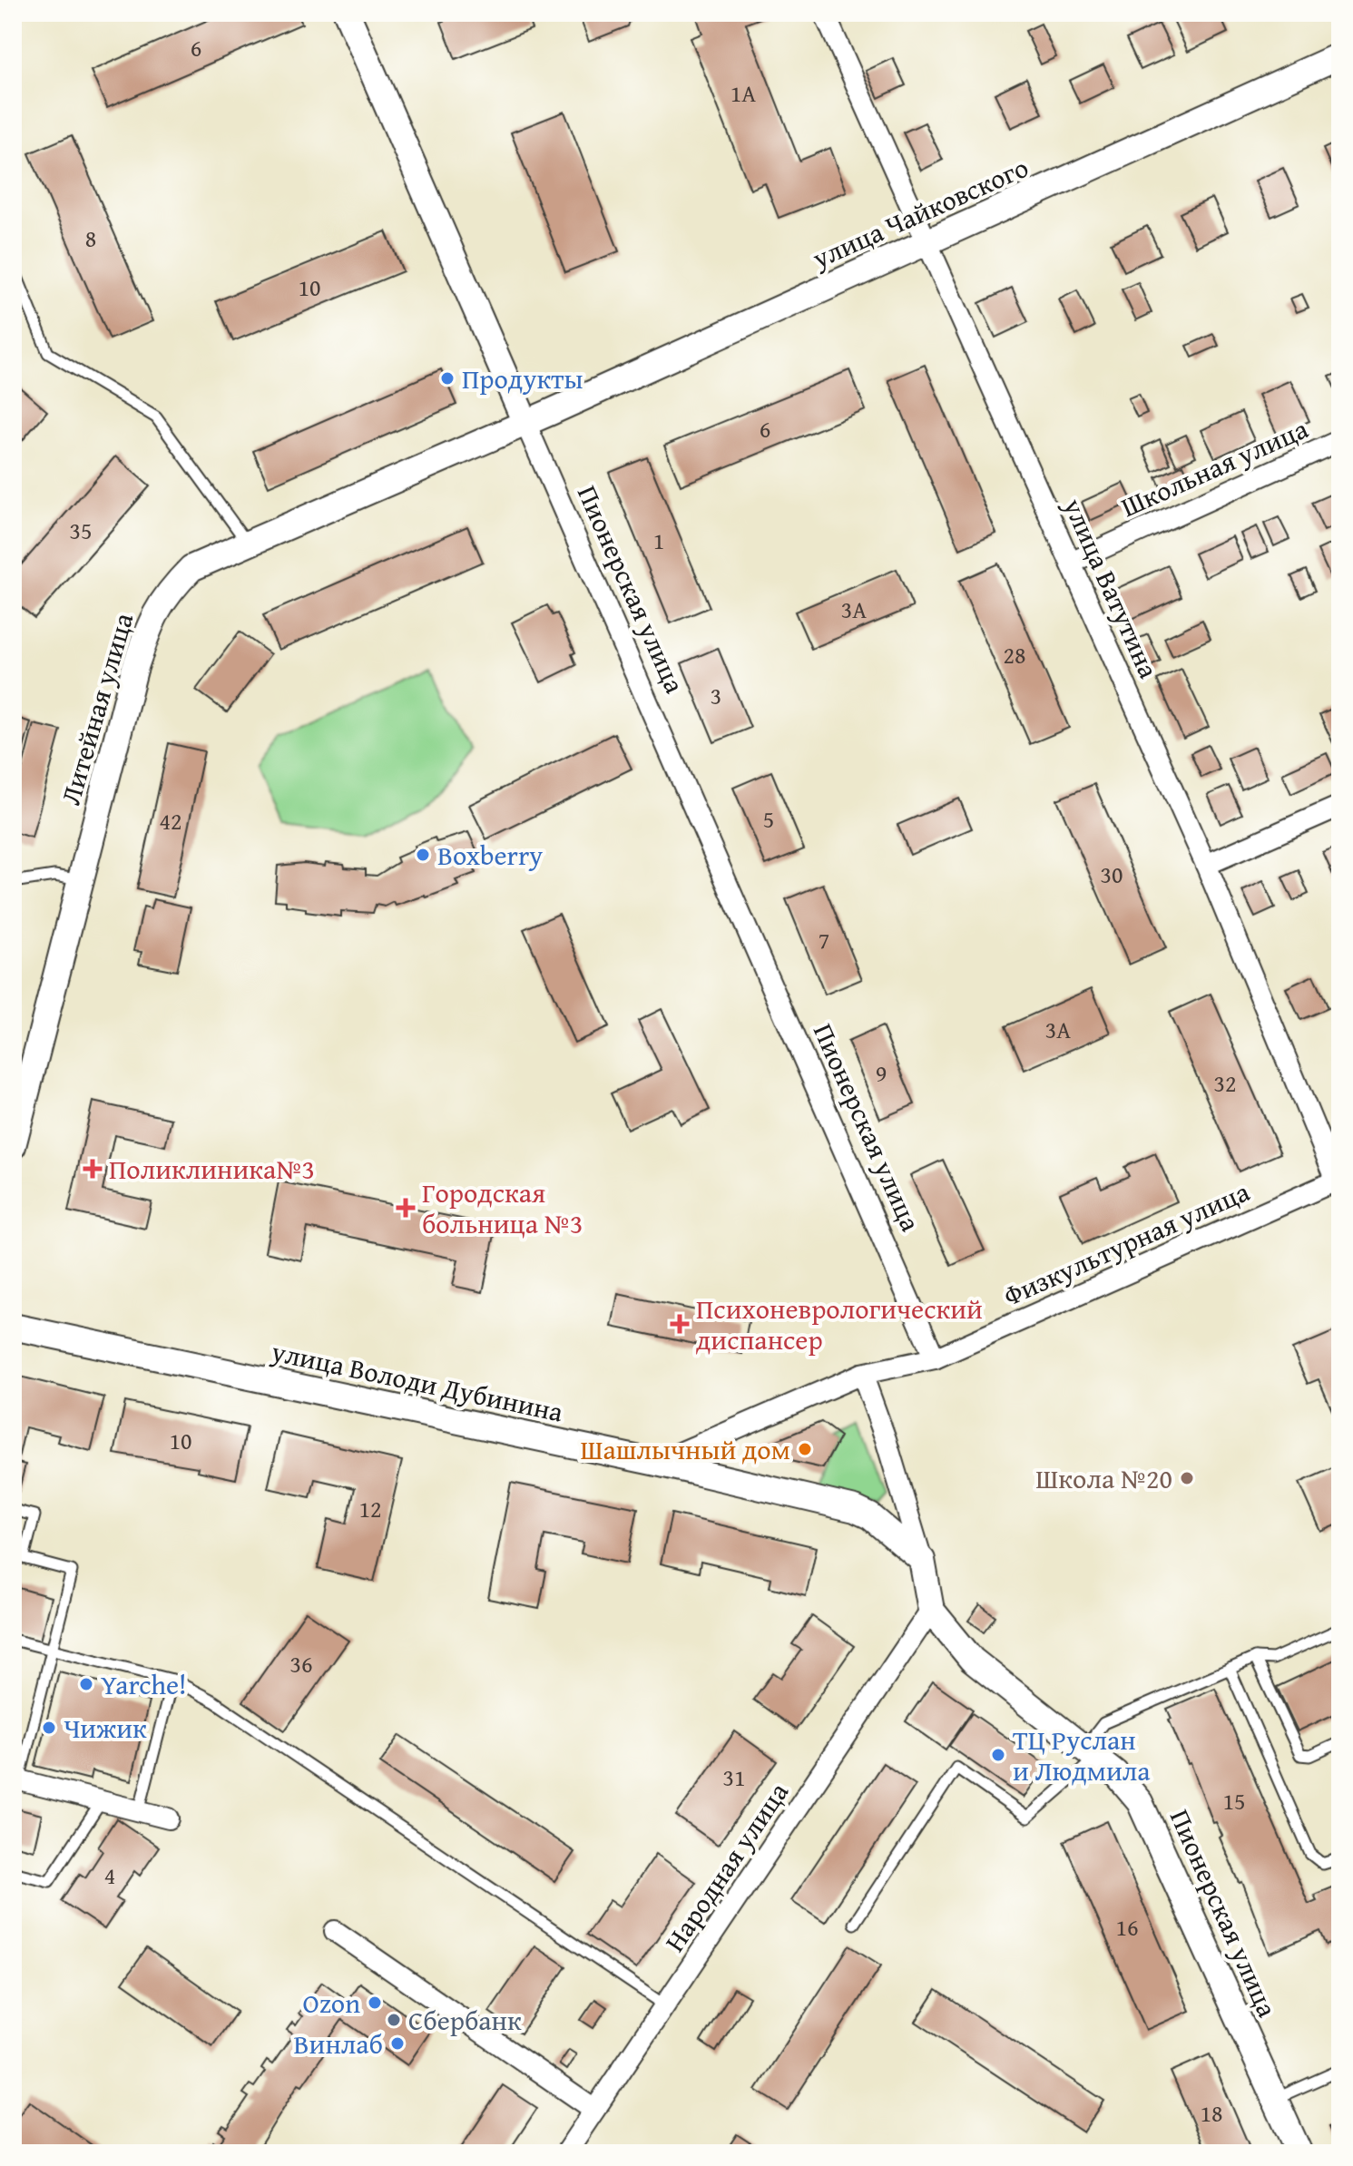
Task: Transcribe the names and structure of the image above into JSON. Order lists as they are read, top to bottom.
{
  "streets": {
    "street": [
      "улица Чайковского",
      "Школьная улица",
      "улица Ватутина",
      "Пионерская улица",
      "Литейная улица",
      "Физкультурная улица",
      "улица Володи Дубинина",
      "Народная улица"
    ]
  },
  "crossings": [
    ["улица Чайковского", "улица Ватутина"],
    ["улица Чайковского", "Пионерская улица"],
    ["улица Чайковского", "Литейная улица"],
    ["Школьная улица", "улица Ватутина"],
    ["улица Ватутина", "Физкультурная улица"],
    ["Пионерская улица", "Литейная улица"],
    ["Пионерская улица", "Физкультурная улица"],
    ["Пионерская улица", "улица Володи Дубинина"],
    ["Пионерская улица", "Народная улица"]
  ],
  "places": {
    "other": [
      "Продукты",
      "Boxberry",
      "Шашлычный дом",
      "Школа №20",
      "Yarche!",
      "Чижик",
      "ТЦ Руслан и Людмила",
      "Ozon",
      "Сбербанк",
      "Винлаб"
    ],
    "health": ["Поликлиника№3", "Городская больница №3", "Психоневрологический диспансер"]
  },
  "house_numbers": [
    "6",
    "1А",
    "8",
    "10",
    "6",
    "35",
    "1",
    "3А",
    "28",
    "3",
    "5",
    "42",
    "30",
    "7",
    "3А",
    "9",
    "32",
    "10",
    "12",
    "36",
    "31",
    "15",
    "4",
    "16",
    "18"
  ]
}
